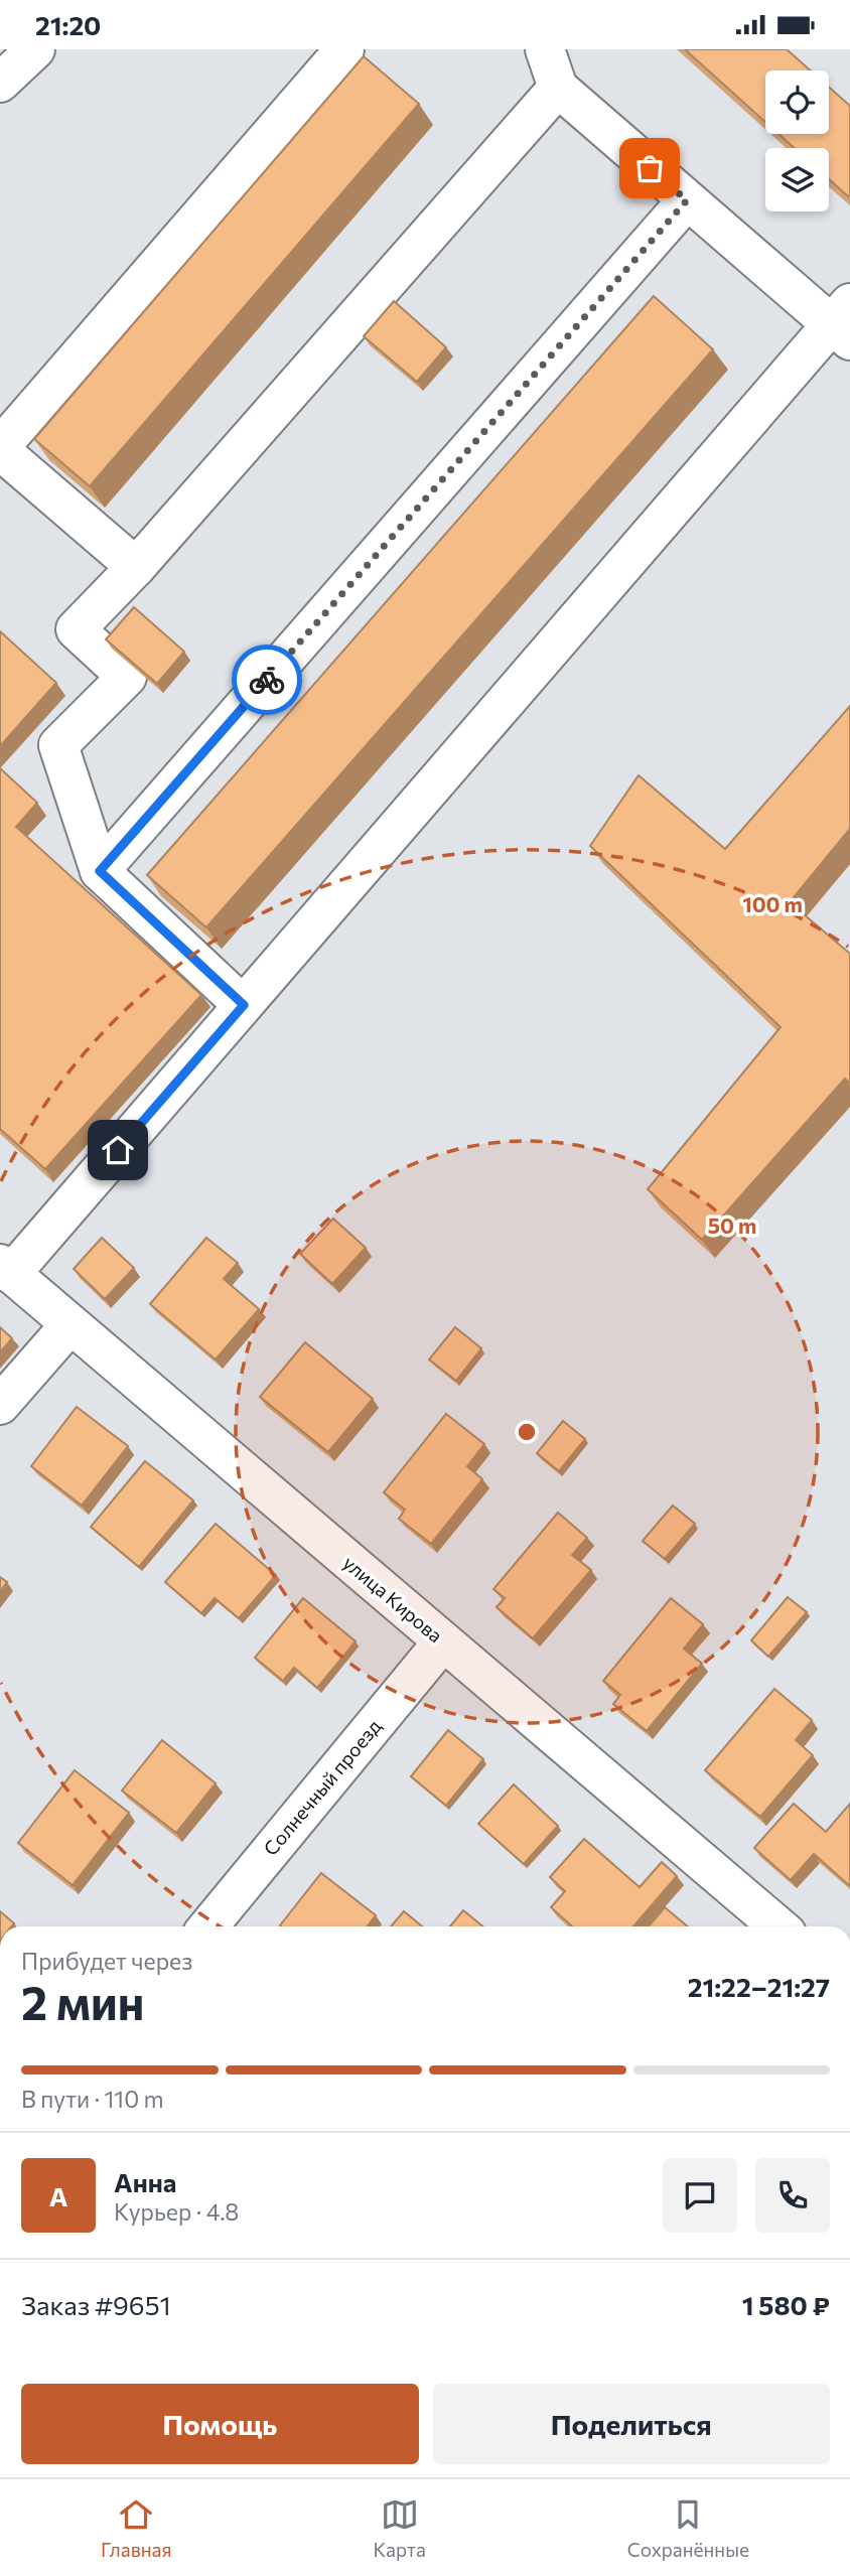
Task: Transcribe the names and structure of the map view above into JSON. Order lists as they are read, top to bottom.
{
  "streets": {
    "street": ["улица Кирова", "Солнечный проезд"]
  },
  "crossings": [
    ["улица Кирова", "Солнечный проезд"]
  ],
  "page": {
    "status": "21:20",
    "heading": ["2 мин", "Прибудет через", "21:22–21:27"],
    "panel": [
      "Анна",
      "Курьер · 4.8",
      "Заказ #9651",
      "1 580 ₽"
    ],
    "bar": "В пути · 110 m",
    "round": "А",
    "buttons": ["Помощь", "Поделиться"],
    "tabs": ["Главная", "Карта", "Сохранённые"]
  },
  "rings": ["100 m", "50 m"]
}
